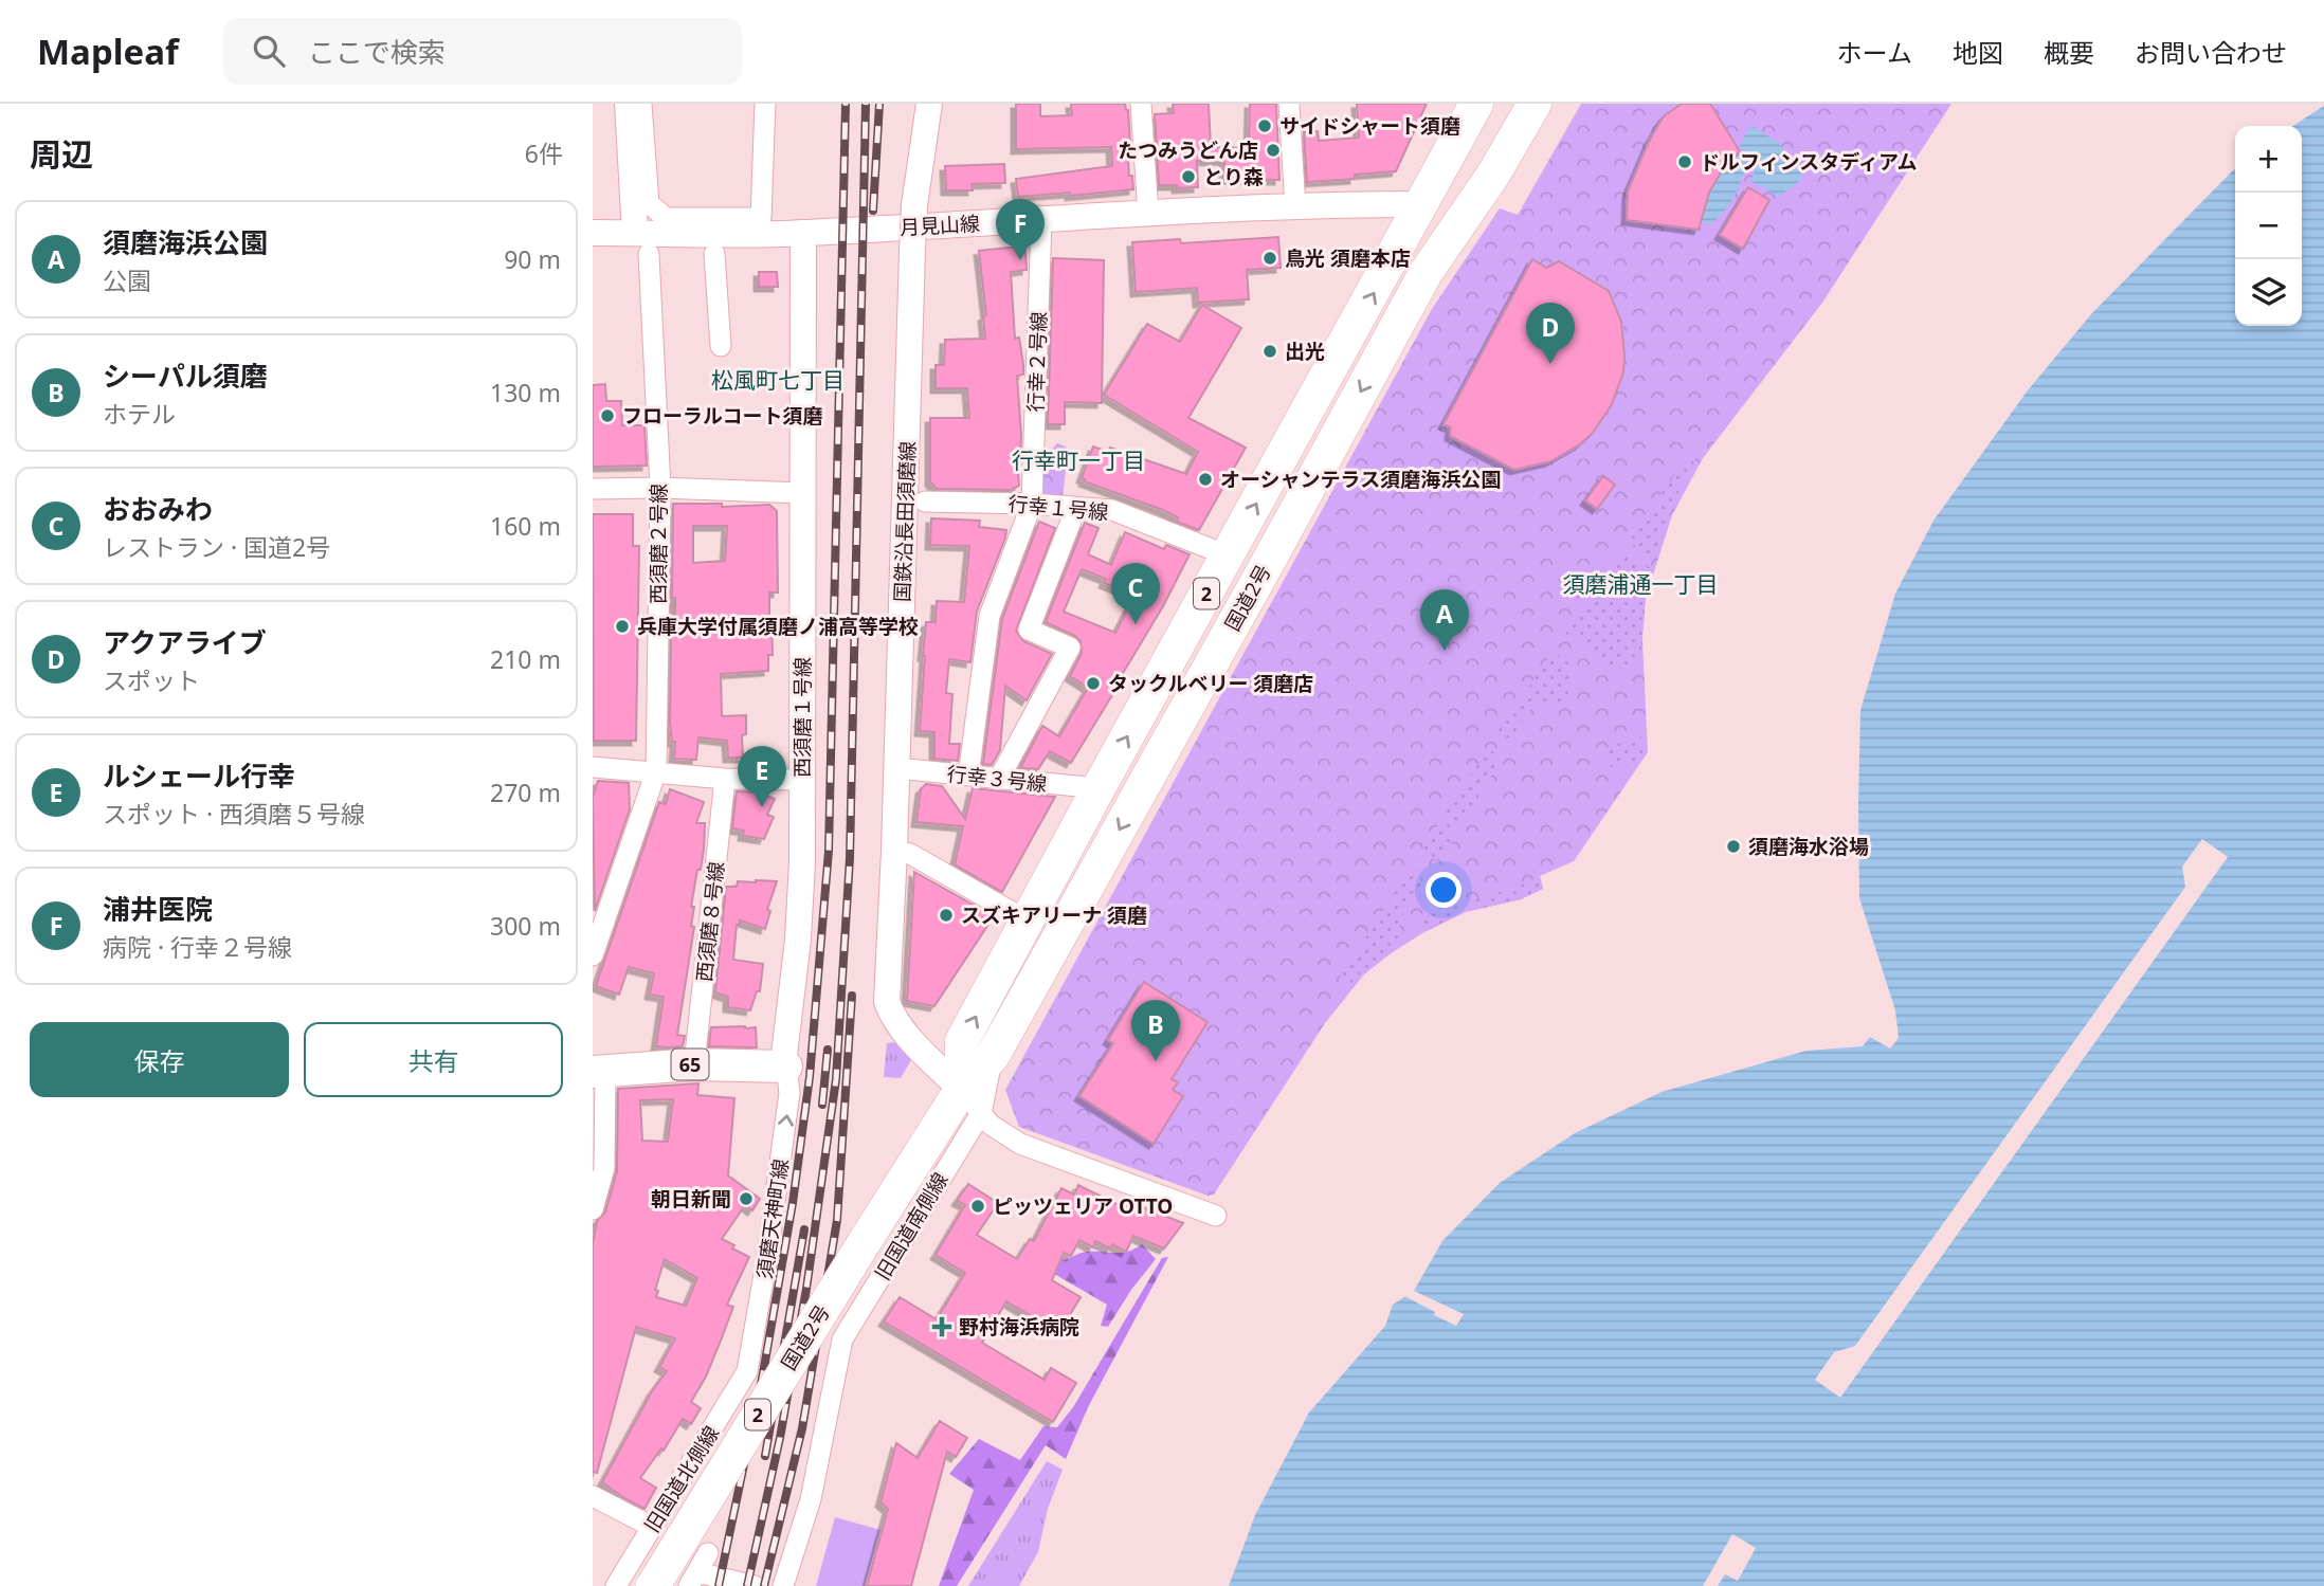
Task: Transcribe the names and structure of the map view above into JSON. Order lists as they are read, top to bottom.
{
  "streets": {
    "highway": ["2", "国道2号"],
    "main road": ["65"],
    "street": [
      "月見山線",
      "行幸２号線",
      "行幸１号線",
      "国鉄沿長田須磨線",
      "西須磨２号線",
      "西須磨１号線",
      "行幸３号線",
      "西須磨８号線",
      "須磨天神町線",
      "旧国道南側線",
      "旧国道北側線"
    ]
  },
  "crossings": [
    ["月見山線", "行幸２号線"],
    ["月見山線", "西須磨２号線"],
    ["月見山線", "国道2号"],
    ["月見山線", "西須磨１号線"],
    ["行幸２号線", "行幸１号線"],
    ["行幸２号線", "行幸３号線"],
    ["行幸１号線", "国道2号"],
    ["国鉄沿長田須磨線", "国道2号"],
    ["国鉄沿長田須磨線", "行幸３号線"],
    ["国鉄沿長田須磨線", "旧国道南側線"],
    ["国道2号", "行幸３号線"],
    ["国道2号", "旧国道南側線"],
    ["西須磨１号線", "65"],
    ["西須磨１号線", "須磨天神町線"],
    ["西須磨８号線", "65"],
    ["65", "須磨天神町線"],
    ["須磨天神町線", "旧国道北側線"]
  ],
  "one_way": ["須磨天神町線"],
  "districts": ["松風町七丁目", "行幸町一丁目", "須磨浦通一丁目"],
  "places": {
    "other": [
      "サイドシャート須磨",
      "たつみうどん店",
      "ドルフィンスタディアム",
      "とり森",
      "鳥光 須磨本店",
      "出光",
      "フローラルコート須磨",
      "オーシャンテラス須磨海浜公園",
      "兵庫大学付属須磨ノ浦高等学校",
      "タックルベリー 須磨店",
      "須磨海水浴場",
      "スズキアリーナ 須磨",
      "朝日新聞",
      "ピッツェリア OTTO"
    ],
    "health": ["野村海浜病院"]
  },
  "page": {
    "header": "Mapleaf",
    "search": "ここで検索",
    "nav": [
      "ホーム",
      "地図",
      "概要",
      "お問い合わせ"
    ],
    "heading": ["周辺", "6件"],
    "map_buttons": ["+", "−"],
    "pins": [
      "F",
      "D",
      "C",
      "A",
      "E",
      "B"
    ],
    "list": [
      {
        "mark": "A",
        "name": "須磨海浜公園",
        "note": "公園",
        "value": "90 m"
      },
      {
        "mark": "B",
        "name": "シーパル須磨",
        "note": "ホテル",
        "value": "130 m"
      },
      {
        "mark": "C",
        "name": "おおみわ",
        "note": "レストラン · 国道2号",
        "value": "160 m"
      },
      {
        "mark": "D",
        "name": "アクアライブ",
        "note": "スポット",
        "value": "210 m"
      },
      {
        "mark": "E",
        "name": "ルシェール行幸",
        "note": "スポット · 西須磨５号線",
        "value": "270 m"
      },
      {
        "mark": "F",
        "name": "浦井医院",
        "note": "病院 · 行幸２号線",
        "value": "300 m"
      }
    ],
    "buttons": ["保存", "共有"]
  }
}
